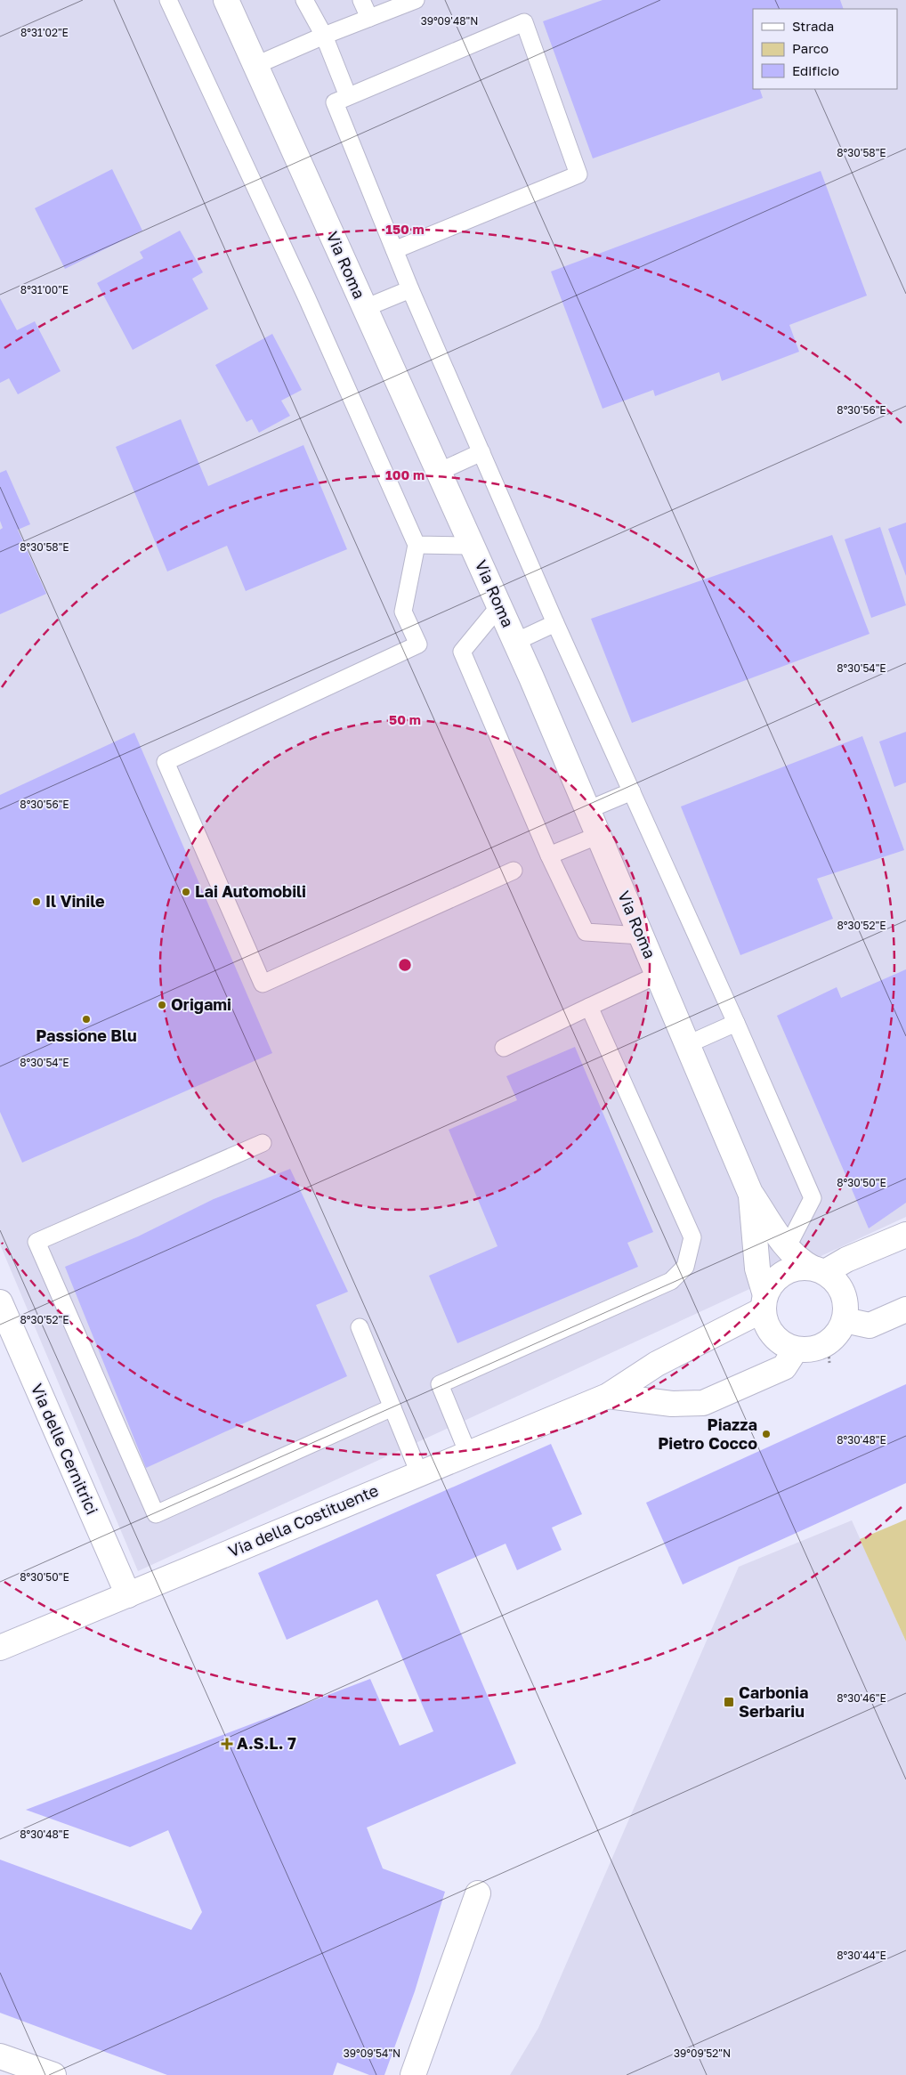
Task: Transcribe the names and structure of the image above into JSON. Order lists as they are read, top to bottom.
{
  "streets": {
    "main road": ["Via Roma", "Via delle Cernitrici", "Via della Costituente"]
  },
  "crossings": [
    ["Via Roma", "Via della Costituente"],
    ["Via delle Cernitrici", "Via della Costituente"]
  ],
  "places": {
    "other": [
      "Lai Automobili",
      "Il Vinile",
      "Origami",
      "Passione Blu",
      "Piazza Pietro Cocco"
    ],
    "transit": ["Carbonia Serbariu"],
    "health": ["A.S.L. 7"]
  },
  "legend": ["Strada", "Parco", "Edificio"],
  "coordinates": [
    "39°09'48\"N",
    "8°31'02\"E",
    "8°30'58\"E",
    "8°31'00\"E",
    "8°30'56\"E",
    "8°30'54\"E",
    "8°30'52\"E",
    "8°30'50\"E",
    "8°30'48\"E",
    "8°30'46\"E",
    "8°30'44\"E",
    "39°09'54\"N",
    "39°09'52\"N"
  ],
  "rings": ["150 m", "100 m", "50 m"]
}
